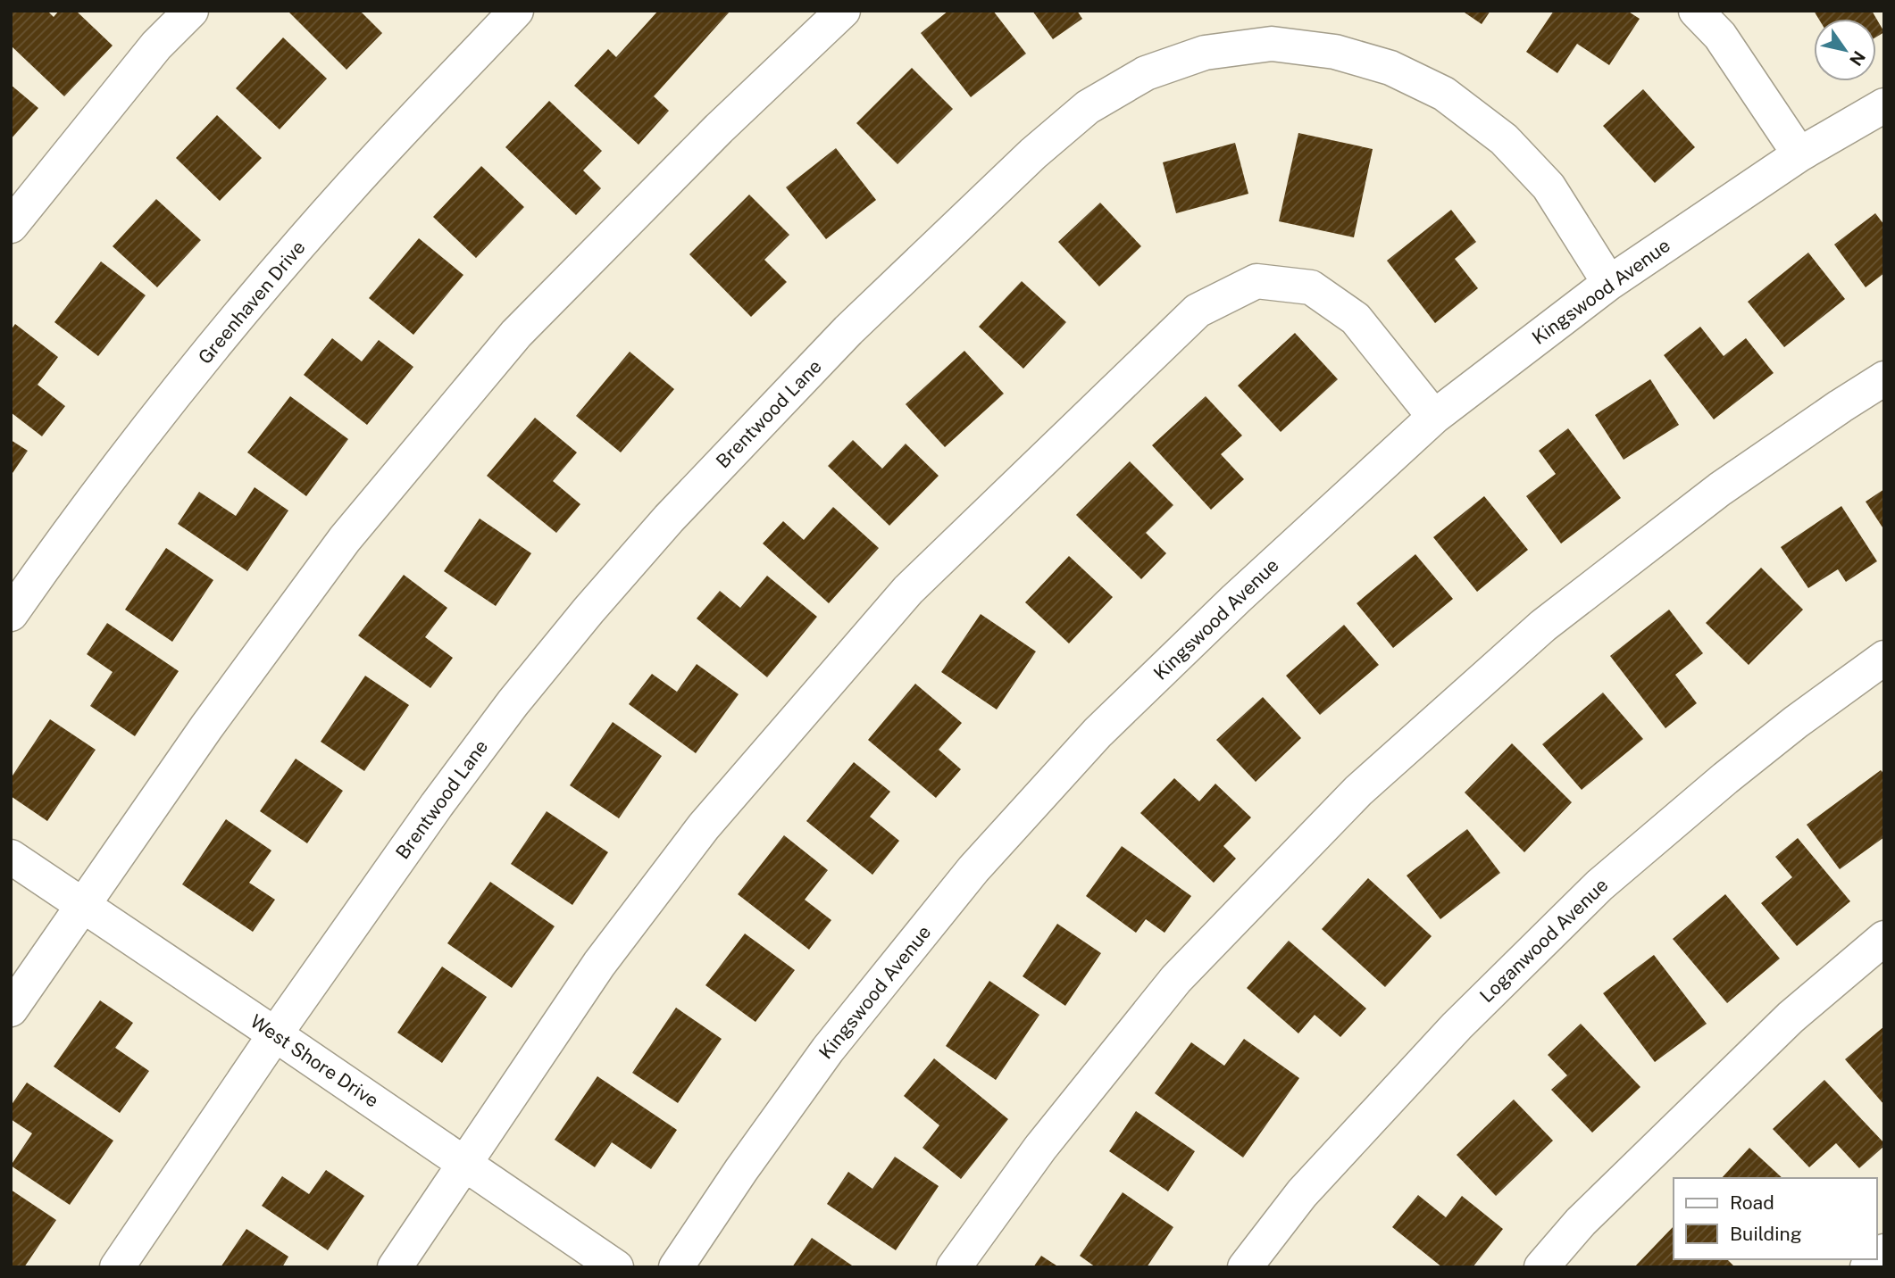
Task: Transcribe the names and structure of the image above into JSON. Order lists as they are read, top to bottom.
{
  "streets": {
    "street": [
      "Kingswood Avenue",
      "Greenhaven Drive",
      "Brentwood Lane",
      "Loganwood Avenue",
      "West Shore Drive"
    ]
  },
  "crossings": [
    ["Kingswood Avenue", "Brentwood Lane"],
    ["Brentwood Lane", "West Shore Drive"]
  ],
  "legend": ["Road", "Building"],
  "north": "bottom right"
}
